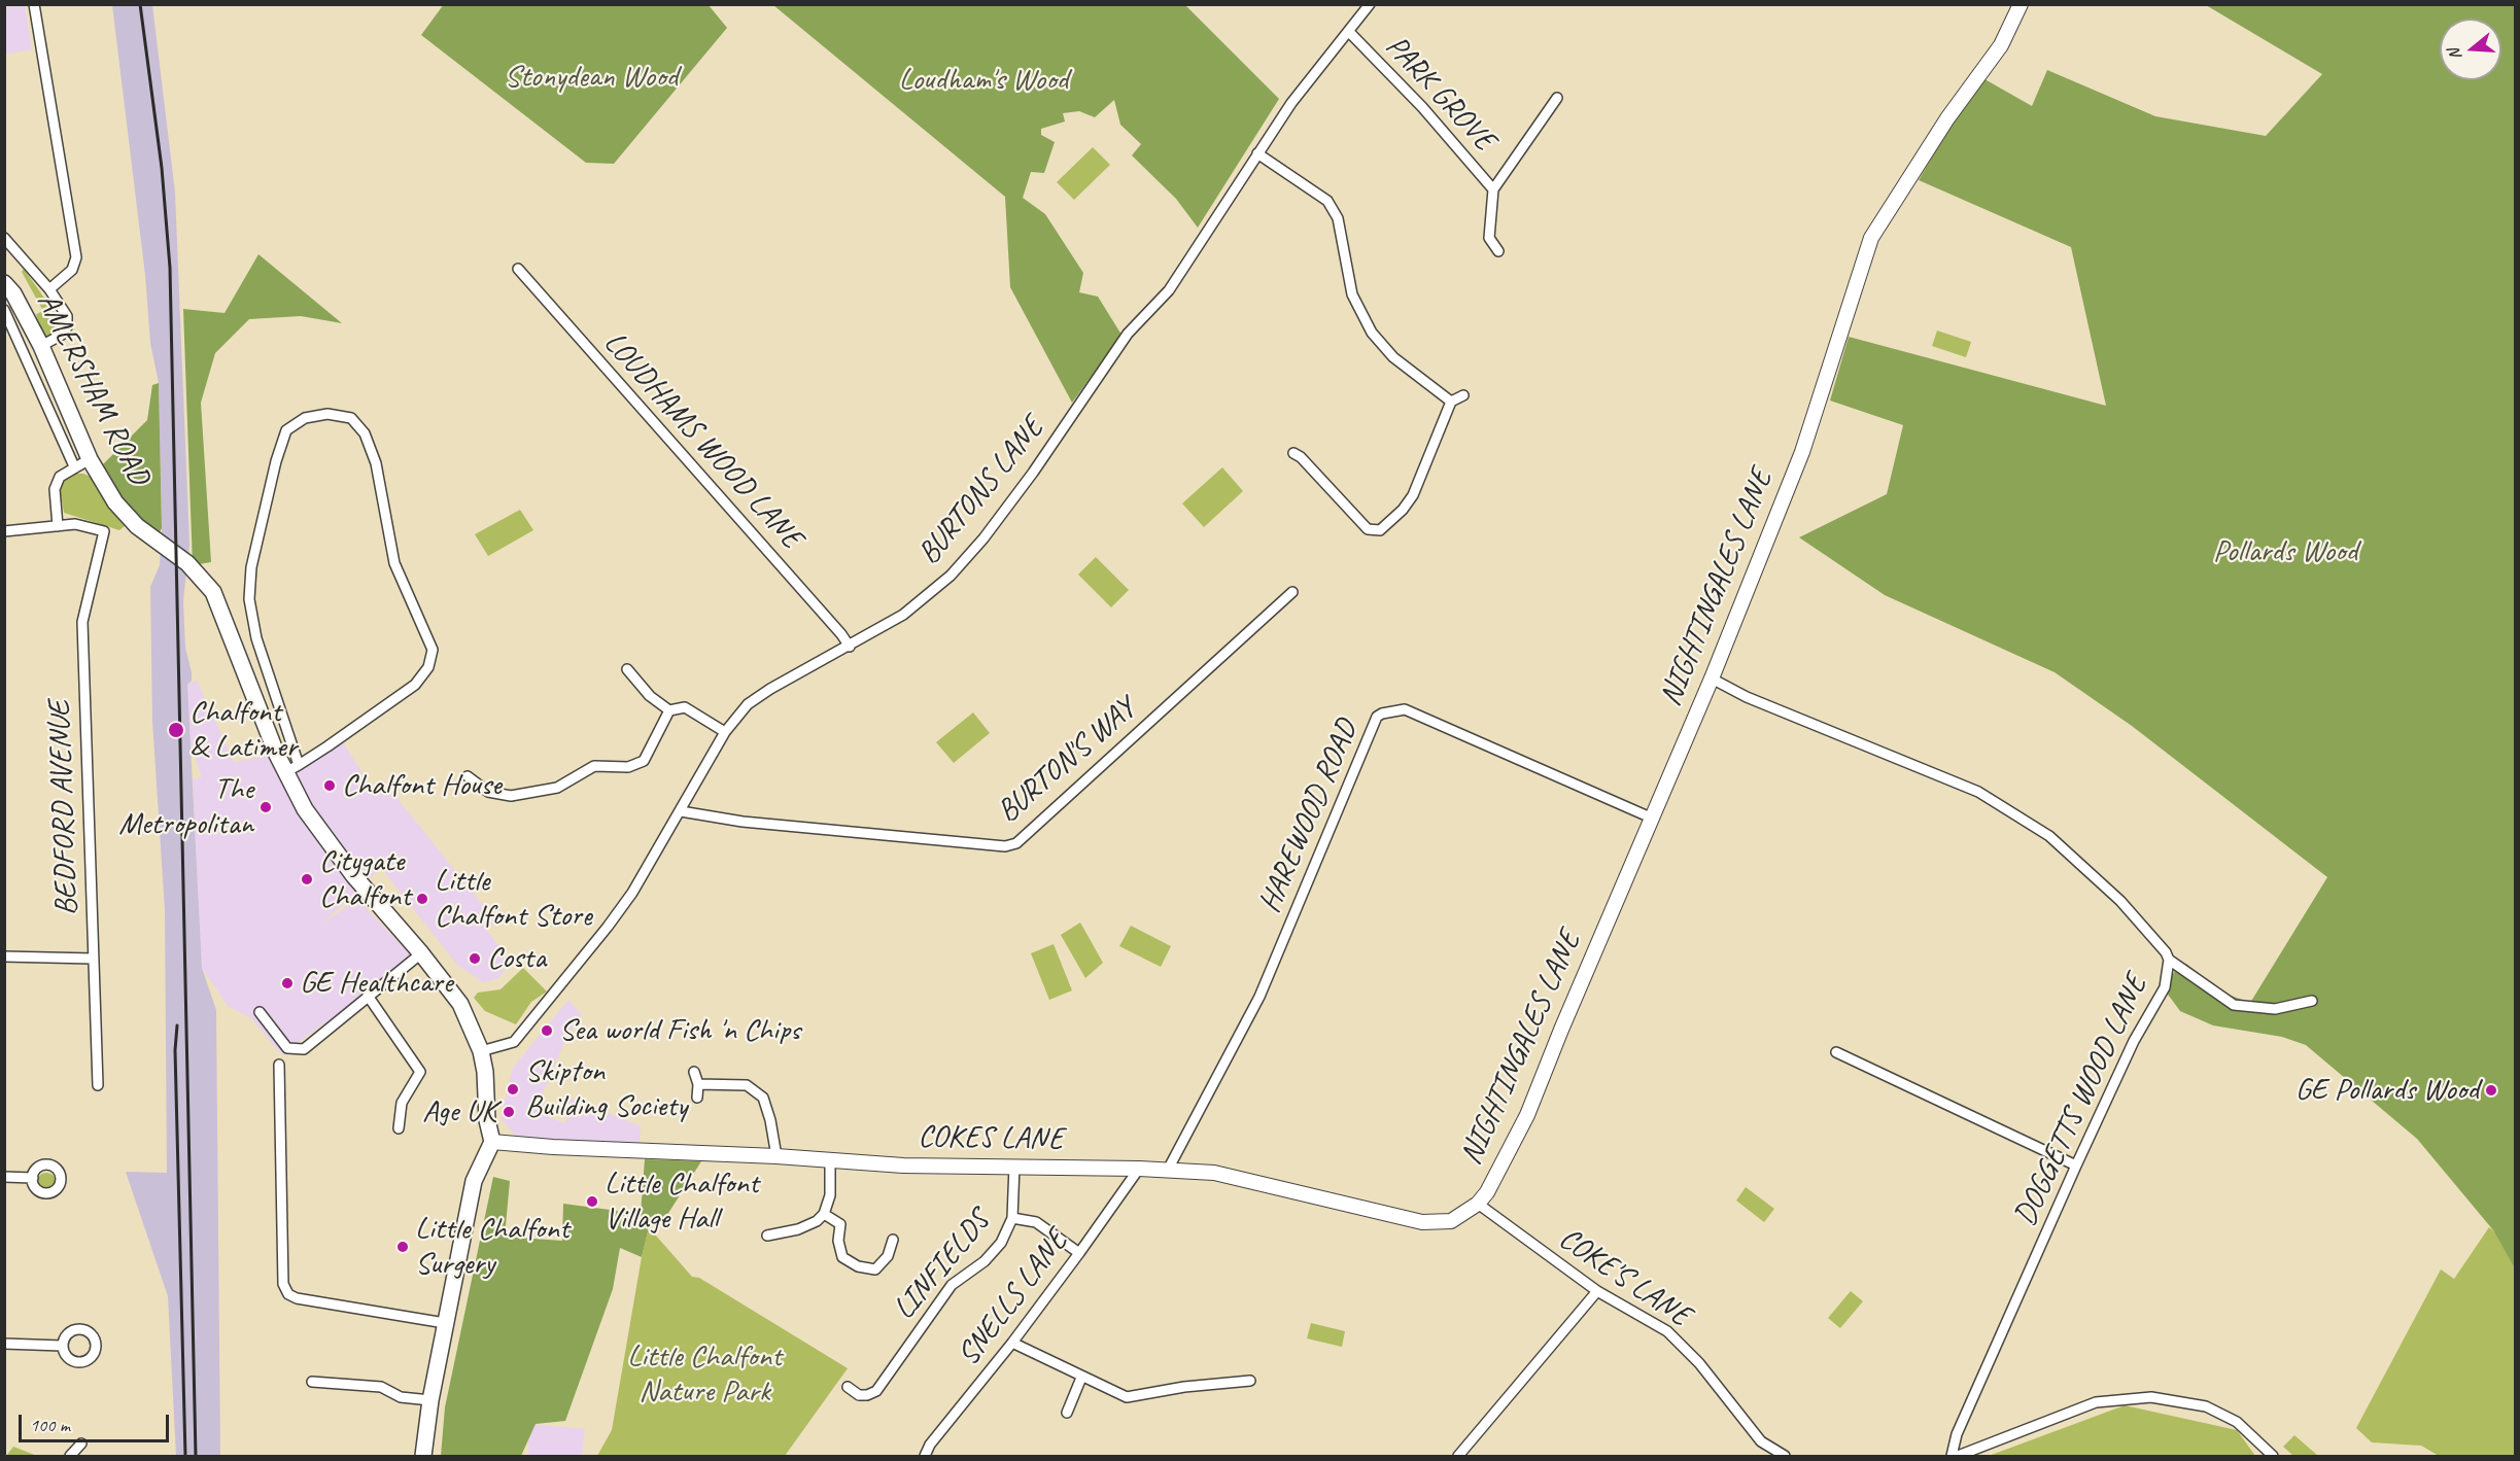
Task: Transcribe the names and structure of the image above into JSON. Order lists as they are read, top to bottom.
{
  "streets": {
    "main road": ["AMERSHAM ROAD", "NIGHTINGALES LANE", "COKES LANE"],
    "street": [
      "PARK GROVE",
      "LOUDHAMS WOOD LANE",
      "BURTONS LANE",
      "BURTON'S WAY",
      "BEDFORD AVENUE",
      "HAREWOOD ROAD",
      "DOGGETTS WOOD LANE",
      "LINFIELDS",
      "COKE'S LANE",
      "SNELLS LANE"
    ]
  },
  "crossings": [
    ["PARK GROVE", "BURTONS LANE"],
    ["AMERSHAM ROAD", "BURTONS LANE"],
    ["AMERSHAM ROAD", "COKES LANE"],
    ["LOUDHAMS WOOD LANE", "BURTONS LANE"],
    ["BURTONS LANE", "BURTON'S WAY"],
    ["NIGHTINGALES LANE", "HAREWOOD ROAD"],
    ["NIGHTINGALES LANE", "DOGGETTS WOOD LANE"],
    ["NIGHTINGALES LANE", "COKES LANE"],
    ["NIGHTINGALES LANE", "COKE'S LANE"],
    ["HAREWOOD ROAD", "COKES LANE"],
    ["COKES LANE", "LINFIELDS"],
    ["COKES LANE", "COKE'S LANE"],
    ["COKES LANE", "SNELLS LANE"]
  ],
  "parks": [
    "Stonydean Wood",
    "Loudham's Wood",
    "Pollards Wood",
    "Little Chalfont Nature Park"
  ],
  "places": [
    "Chalfont & Latimer",
    "Chalfont House",
    "The Metropolitan",
    "Citygate Chalfont",
    "Little Chalfont Store",
    "Costa",
    "GE Healthcare",
    "Sea world Fish 'n Chips",
    "Skipton Building Society",
    "GE Pollards Wood",
    "Age UK",
    "Little Chalfont Village Hall",
    "Little Chalfont Surgery"
  ],
  "scale_bar": "100 m",
  "north": "left"
}
